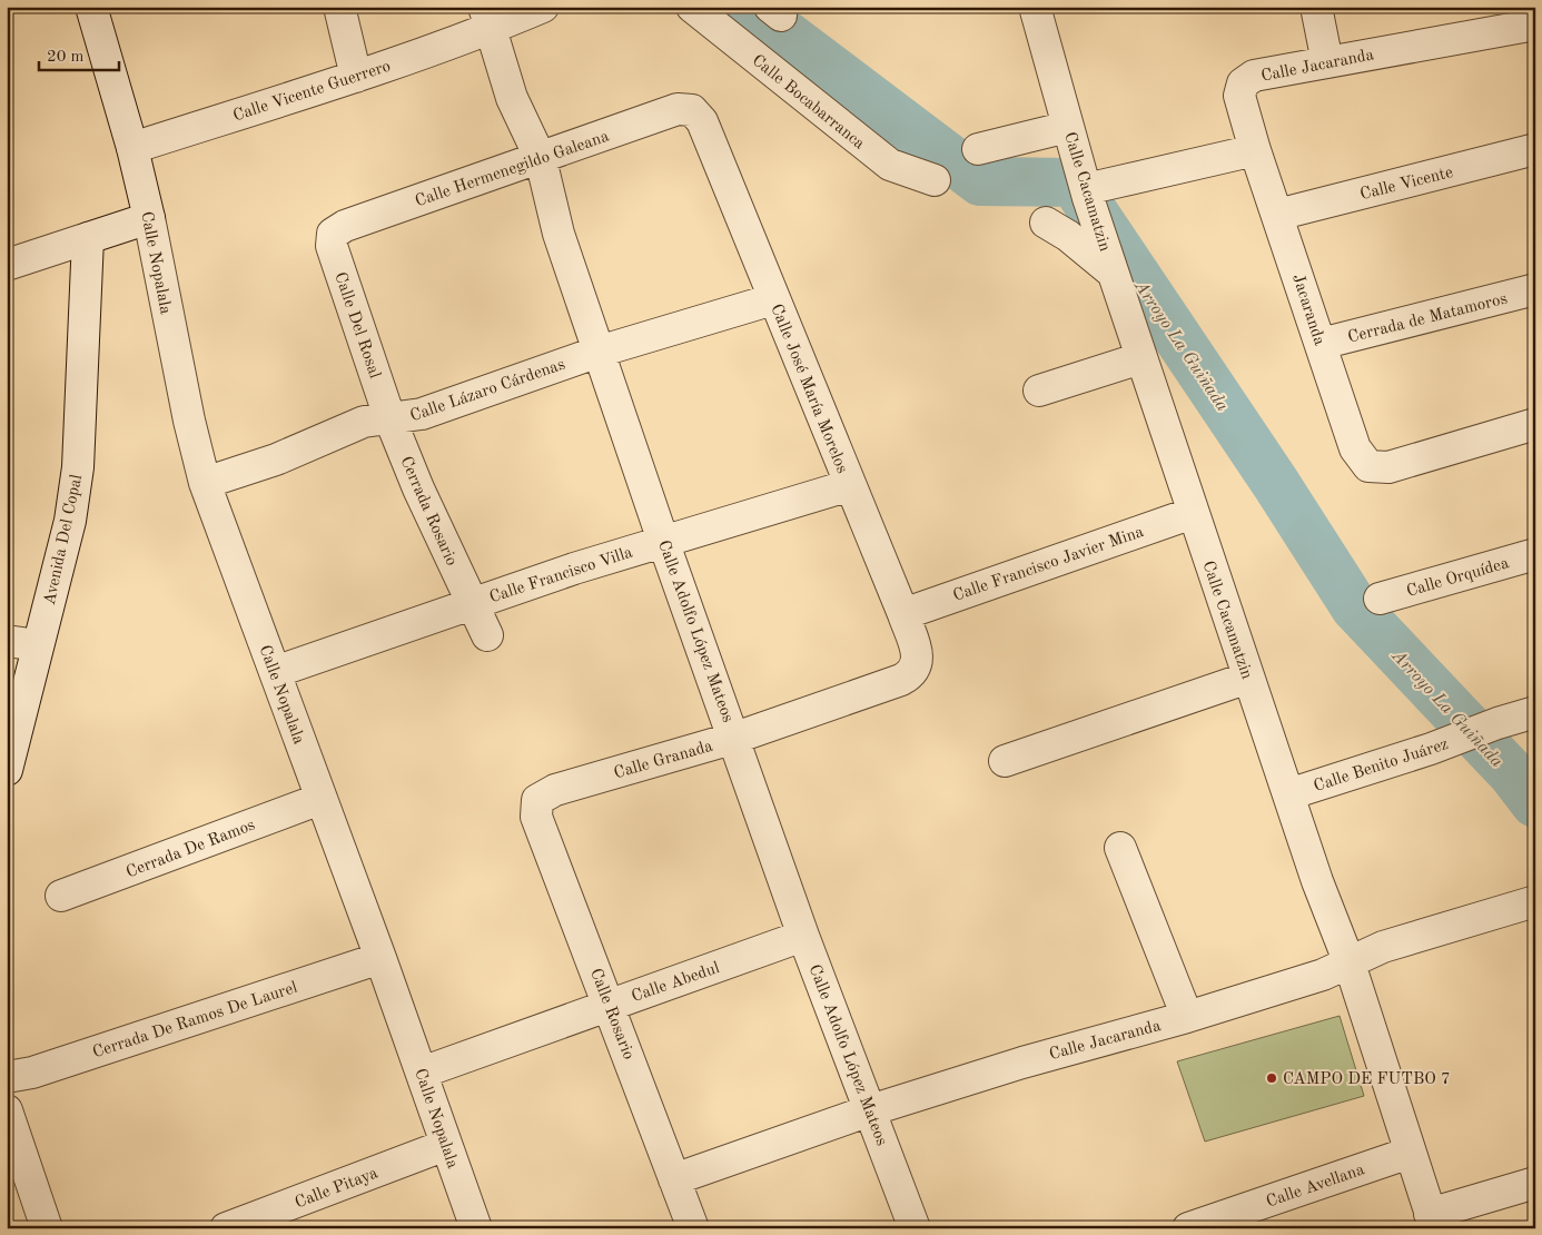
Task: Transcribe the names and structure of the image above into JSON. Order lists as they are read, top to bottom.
{
  "streets": {
    "street": [
      "Calle Jacaranda",
      "Calle Vicente Guerrero",
      "Calle Bocabarranca",
      "Calle Hermenegildo Galeana",
      "Calle Vicente",
      "Calle Cacamatzin",
      "Calle Nopalala",
      "Jacaranda",
      "Cerrada de Matamoros",
      "Calle Del Rosal",
      "Calle José María Morelos",
      "Calle Lázaro Cárdenas",
      "Cerrada Rosario",
      "Avenida Del Copal",
      "Calle Francisco Javier Mina",
      "Calle Francisco Villa",
      "Calle Orquídea",
      "Calle Adolfo López Mateos",
      "Calle Granada",
      "Calle Benito Juárez",
      "Cerrada De Ramos",
      "Calle Abedul",
      "Calle Rosario",
      "Cerrada De Ramos De Laurel",
      "Calle Avellana",
      "Calle Pitaya"
    ]
  },
  "crossings": [
    ["Calle Jacaranda", "Calle Cacamatzin"],
    ["Calle Jacaranda", "Jacaranda"],
    ["Calle Jacaranda", "Calle Adolfo López Mateos"],
    ["Calle Jacaranda", "Calle Rosario"],
    ["Calle Vicente Guerrero", "Calle Nopalala"],
    ["Calle Vicente Guerrero", "Calle Adolfo López Mateos"],
    ["Calle Hermenegildo Galeana", "Calle Del Rosal"],
    ["Calle Hermenegildo Galeana", "Calle José María Morelos"],
    ["Calle Hermenegildo Galeana", "Calle Adolfo López Mateos"],
    ["Calle Vicente", "Jacaranda"],
    ["Calle Cacamatzin", "Calle Francisco Javier Mina"],
    ["Calle Cacamatzin", "Calle Benito Juárez"],
    ["Calle Cacamatzin", "Calle Avellana"],
    ["Calle Nopalala", "Calle Lázaro Cárdenas"],
    ["Calle Nopalala", "Calle Francisco Villa"],
    ["Calle Nopalala", "Cerrada De Ramos"],
    ["Calle Nopalala", "Calle Abedul"],
    ["Calle Nopalala", "Cerrada De Ramos De Laurel"],
    ["Calle Nopalala", "Calle Pitaya"],
    ["Jacaranda", "Cerrada de Matamoros"],
    ["Calle Del Rosal", "Calle Lázaro Cárdenas"],
    ["Calle Del Rosal", "Cerrada Rosario"],
    ["Calle José María Morelos", "Calle Lázaro Cárdenas"],
    ["Calle José María Morelos", "Calle Francisco Javier Mina"],
    ["Calle José María Morelos", "Calle Francisco Villa"],
    ["Calle José María Morelos", "Calle Granada"],
    ["Calle Lázaro Cárdenas", "Cerrada Rosario"],
    ["Calle Lázaro Cárdenas", "Calle Adolfo López Mateos"],
    ["Cerrada Rosario", "Calle Francisco Villa"],
    ["Calle Francisco Villa", "Calle Adolfo López Mateos"],
    ["Calle Adolfo López Mateos", "Calle Granada"],
    ["Calle Adolfo López Mateos", "Calle Abedul"],
    ["Calle Granada", "Calle Rosario"],
    ["Calle Abedul", "Calle Rosario"]
  ],
  "water": ["Arroyo La Guiñada"],
  "places": ["CAMPO DE FUTBO 7"],
  "scale_bar": "20 m"
}
